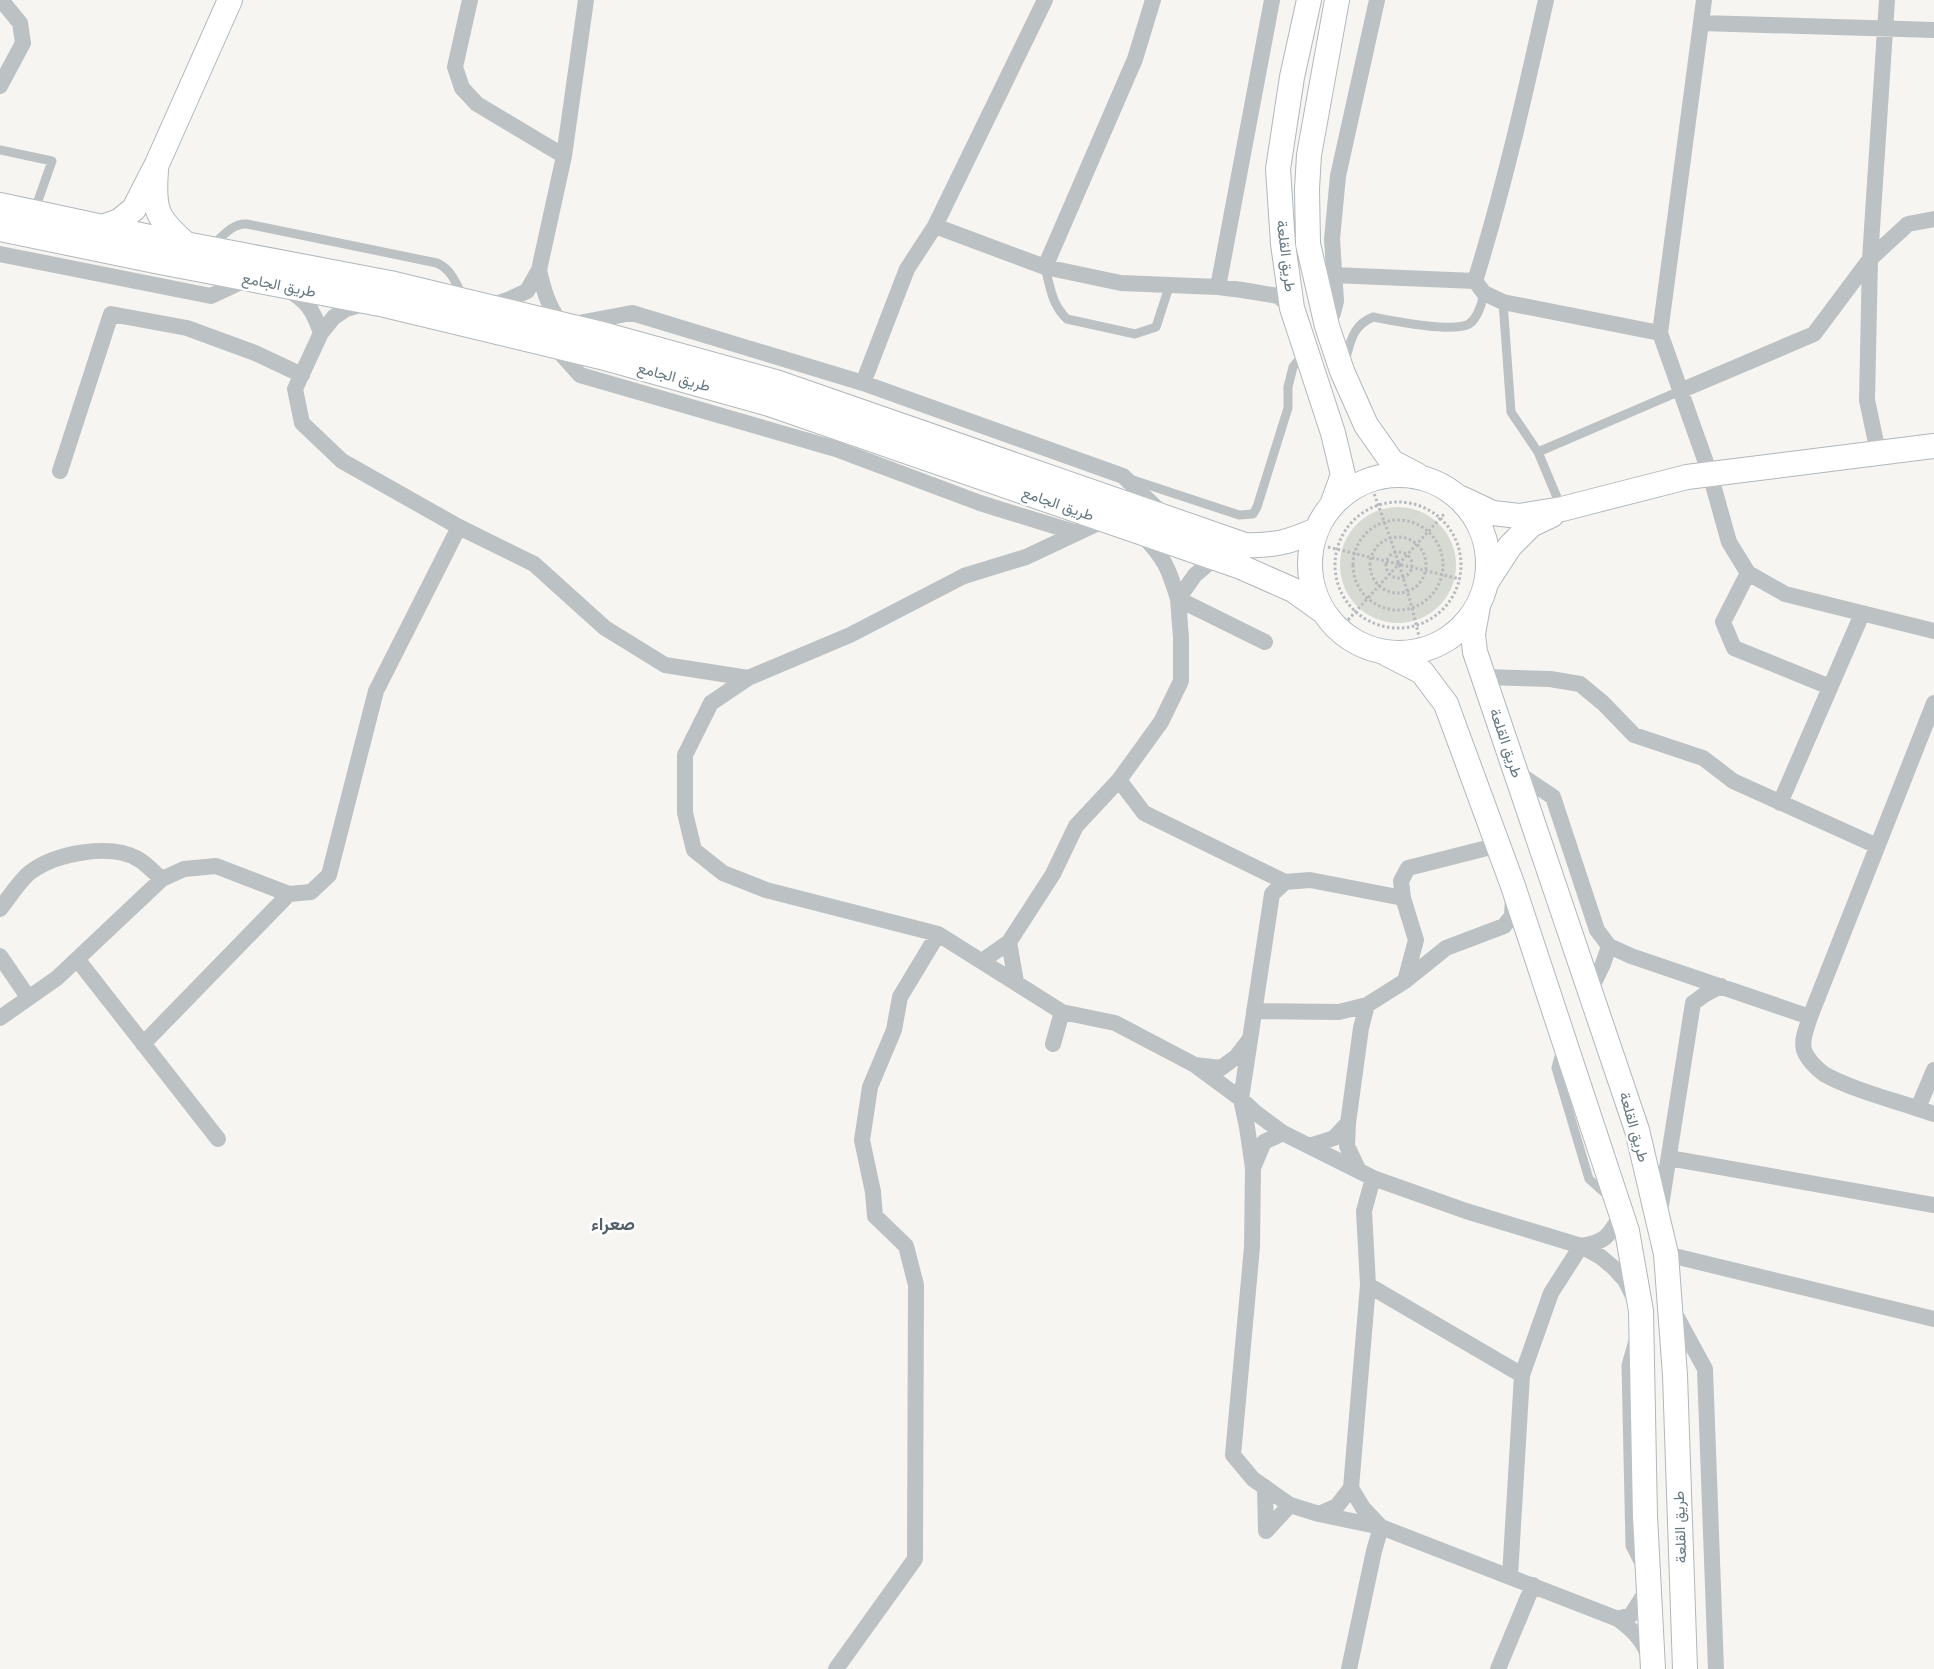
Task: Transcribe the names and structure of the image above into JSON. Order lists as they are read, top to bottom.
{
  "streets": {
    "main road": ["طريق القلعة", "طريق الجامع"]
  },
  "districts": ["صعراء"]
}
